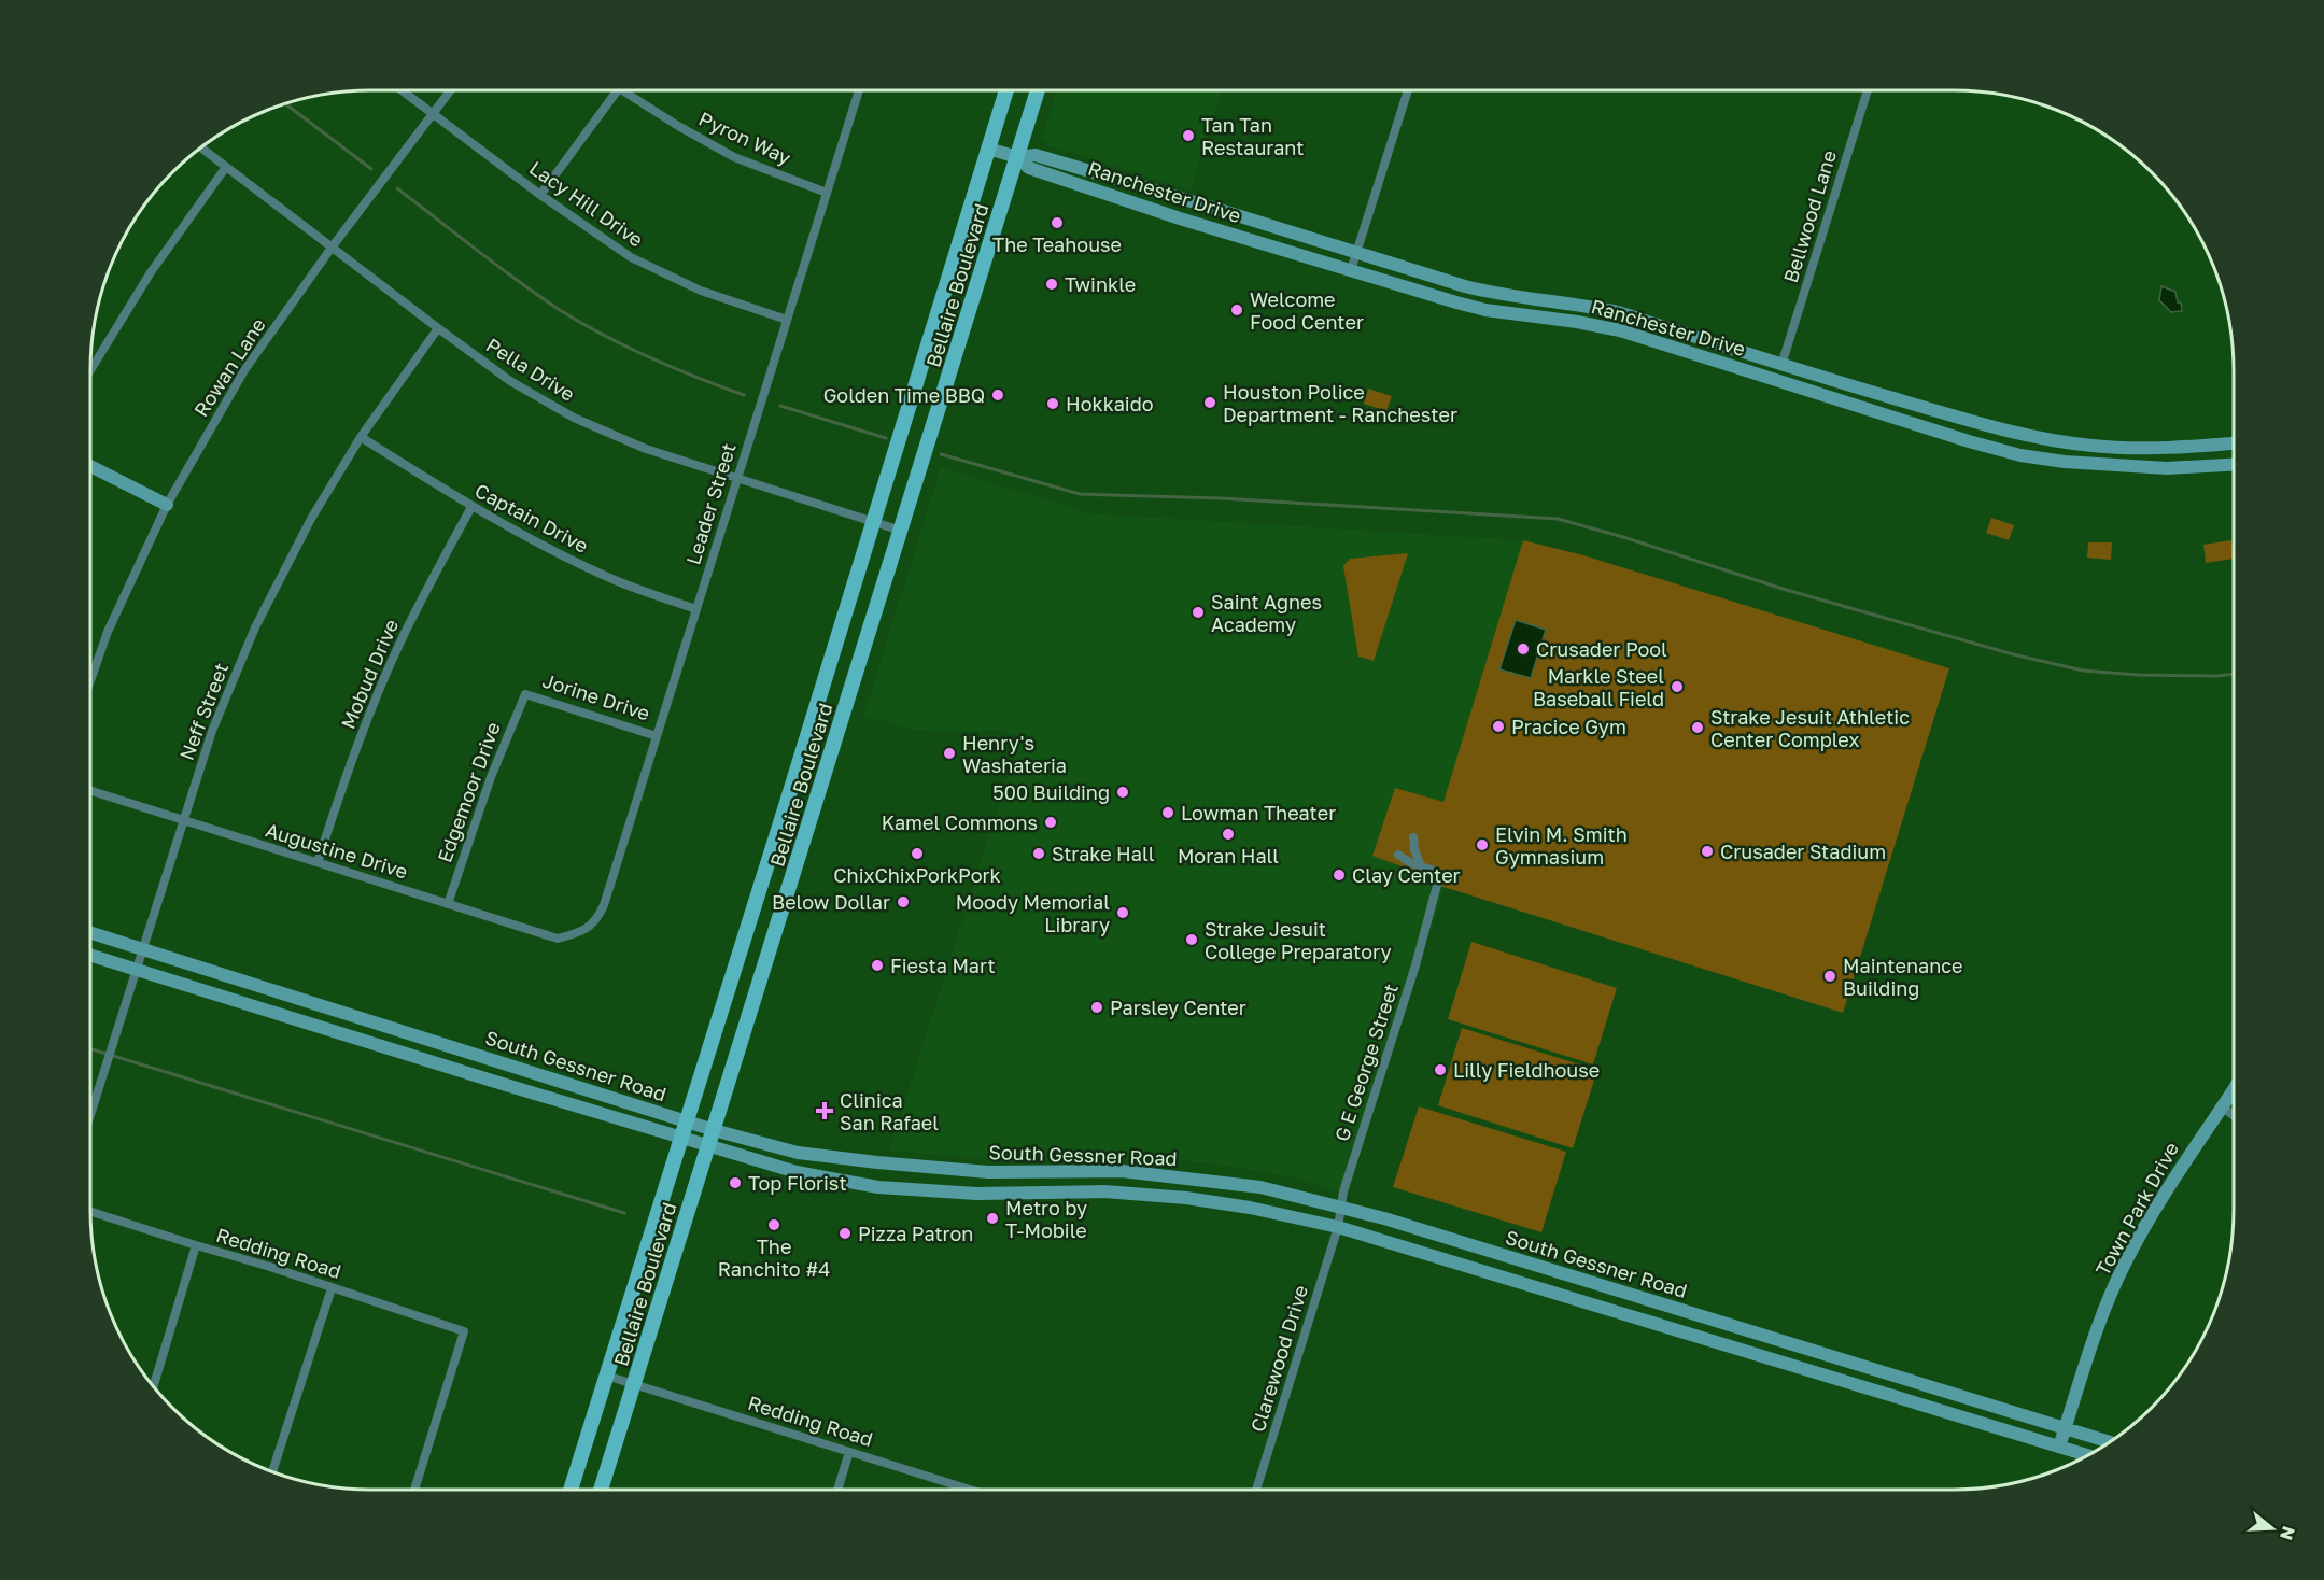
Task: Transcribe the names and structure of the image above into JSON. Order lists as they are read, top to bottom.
{
  "streets": {
    "main road": [
      "Ranchester Drive",
      "Bellaire Boulevard",
      "South Gessner Road",
      "Town Park Drive"
    ],
    "street": [
      "Pyron Way",
      "Lacy Hill Drive",
      "Bellwood Lane",
      "Rowan Lane",
      "Pella Drive",
      "Leader Street",
      "Captain Drive",
      "Mobud Drive",
      "Jorine Drive",
      "Neff Street",
      "Edgemoor Drive",
      "Augustine Drive",
      "G E George Street",
      "Redding Road",
      "Clarewood Drive"
    ]
  },
  "crossings": [
    ["Pyron Way", "Leader Street"],
    ["Ranchester Drive", "Bellwood Lane"],
    ["Ranchester Drive", "Bellaire Boulevard"],
    ["Lacy Hill Drive", "Rowan Lane"],
    ["Lacy Hill Drive", "Leader Street"],
    ["Bellaire Boulevard", "Pella Drive"],
    ["Bellaire Boulevard", "South Gessner Road"],
    ["Bellaire Boulevard", "Redding Road"],
    ["Rowan Lane", "Pella Drive"],
    ["Pella Drive", "Leader Street"],
    ["Pella Drive", "Neff Street"],
    ["Leader Street", "Captain Drive"],
    ["Leader Street", "Jorine Drive"],
    ["Leader Street", "Augustine Drive"],
    ["Captain Drive", "Mobud Drive"],
    ["Captain Drive", "Neff Street"],
    ["Mobud Drive", "Augustine Drive"],
    ["Jorine Drive", "Edgemoor Drive"],
    ["Neff Street", "Augustine Drive"],
    ["Neff Street", "South Gessner Road"],
    ["Edgemoor Drive", "Augustine Drive"],
    ["G E George Street", "South Gessner Road"],
    ["G E George Street", "Clarewood Drive"],
    ["South Gessner Road", "Town Park Drive"],
    ["South Gessner Road", "Clarewood Drive"]
  ],
  "places": {
    "other": [
      "Tan Tan Restaurant",
      "The Teahouse",
      "Twinkle",
      "Welcome Food Center",
      "Golden Time BBQ",
      "Houston Police Department - Ranchester",
      "Hokkaido",
      "Saint Agnes Academy",
      "Crusader Pool",
      "Markle Steel Baseball Field",
      "Pracice Gym",
      "Strake Jesuit Athletic Center Complex",
      "Henry's Washateria",
      "500 Building",
      "Lowman Theater",
      "Kamel Commons",
      "Moran Hall",
      "Elvin M. Smith Gymnasium",
      "Crusader Stadium",
      "ChixChixPorkPork",
      "Strake Hall",
      "Clay Center",
      "Below Dollar",
      "Moody Memorial Library",
      "Strake Jesuit College Preparatory",
      "Fiesta Mart",
      "Maintenance Building",
      "Parsley Center",
      "Lilly Fieldhouse",
      "Top Florist",
      "Metro by T-Mobile",
      "The Ranchito #4",
      "Pizza Patron"
    ],
    "health": ["Clinica San Rafael"]
  },
  "north": "right"
}
